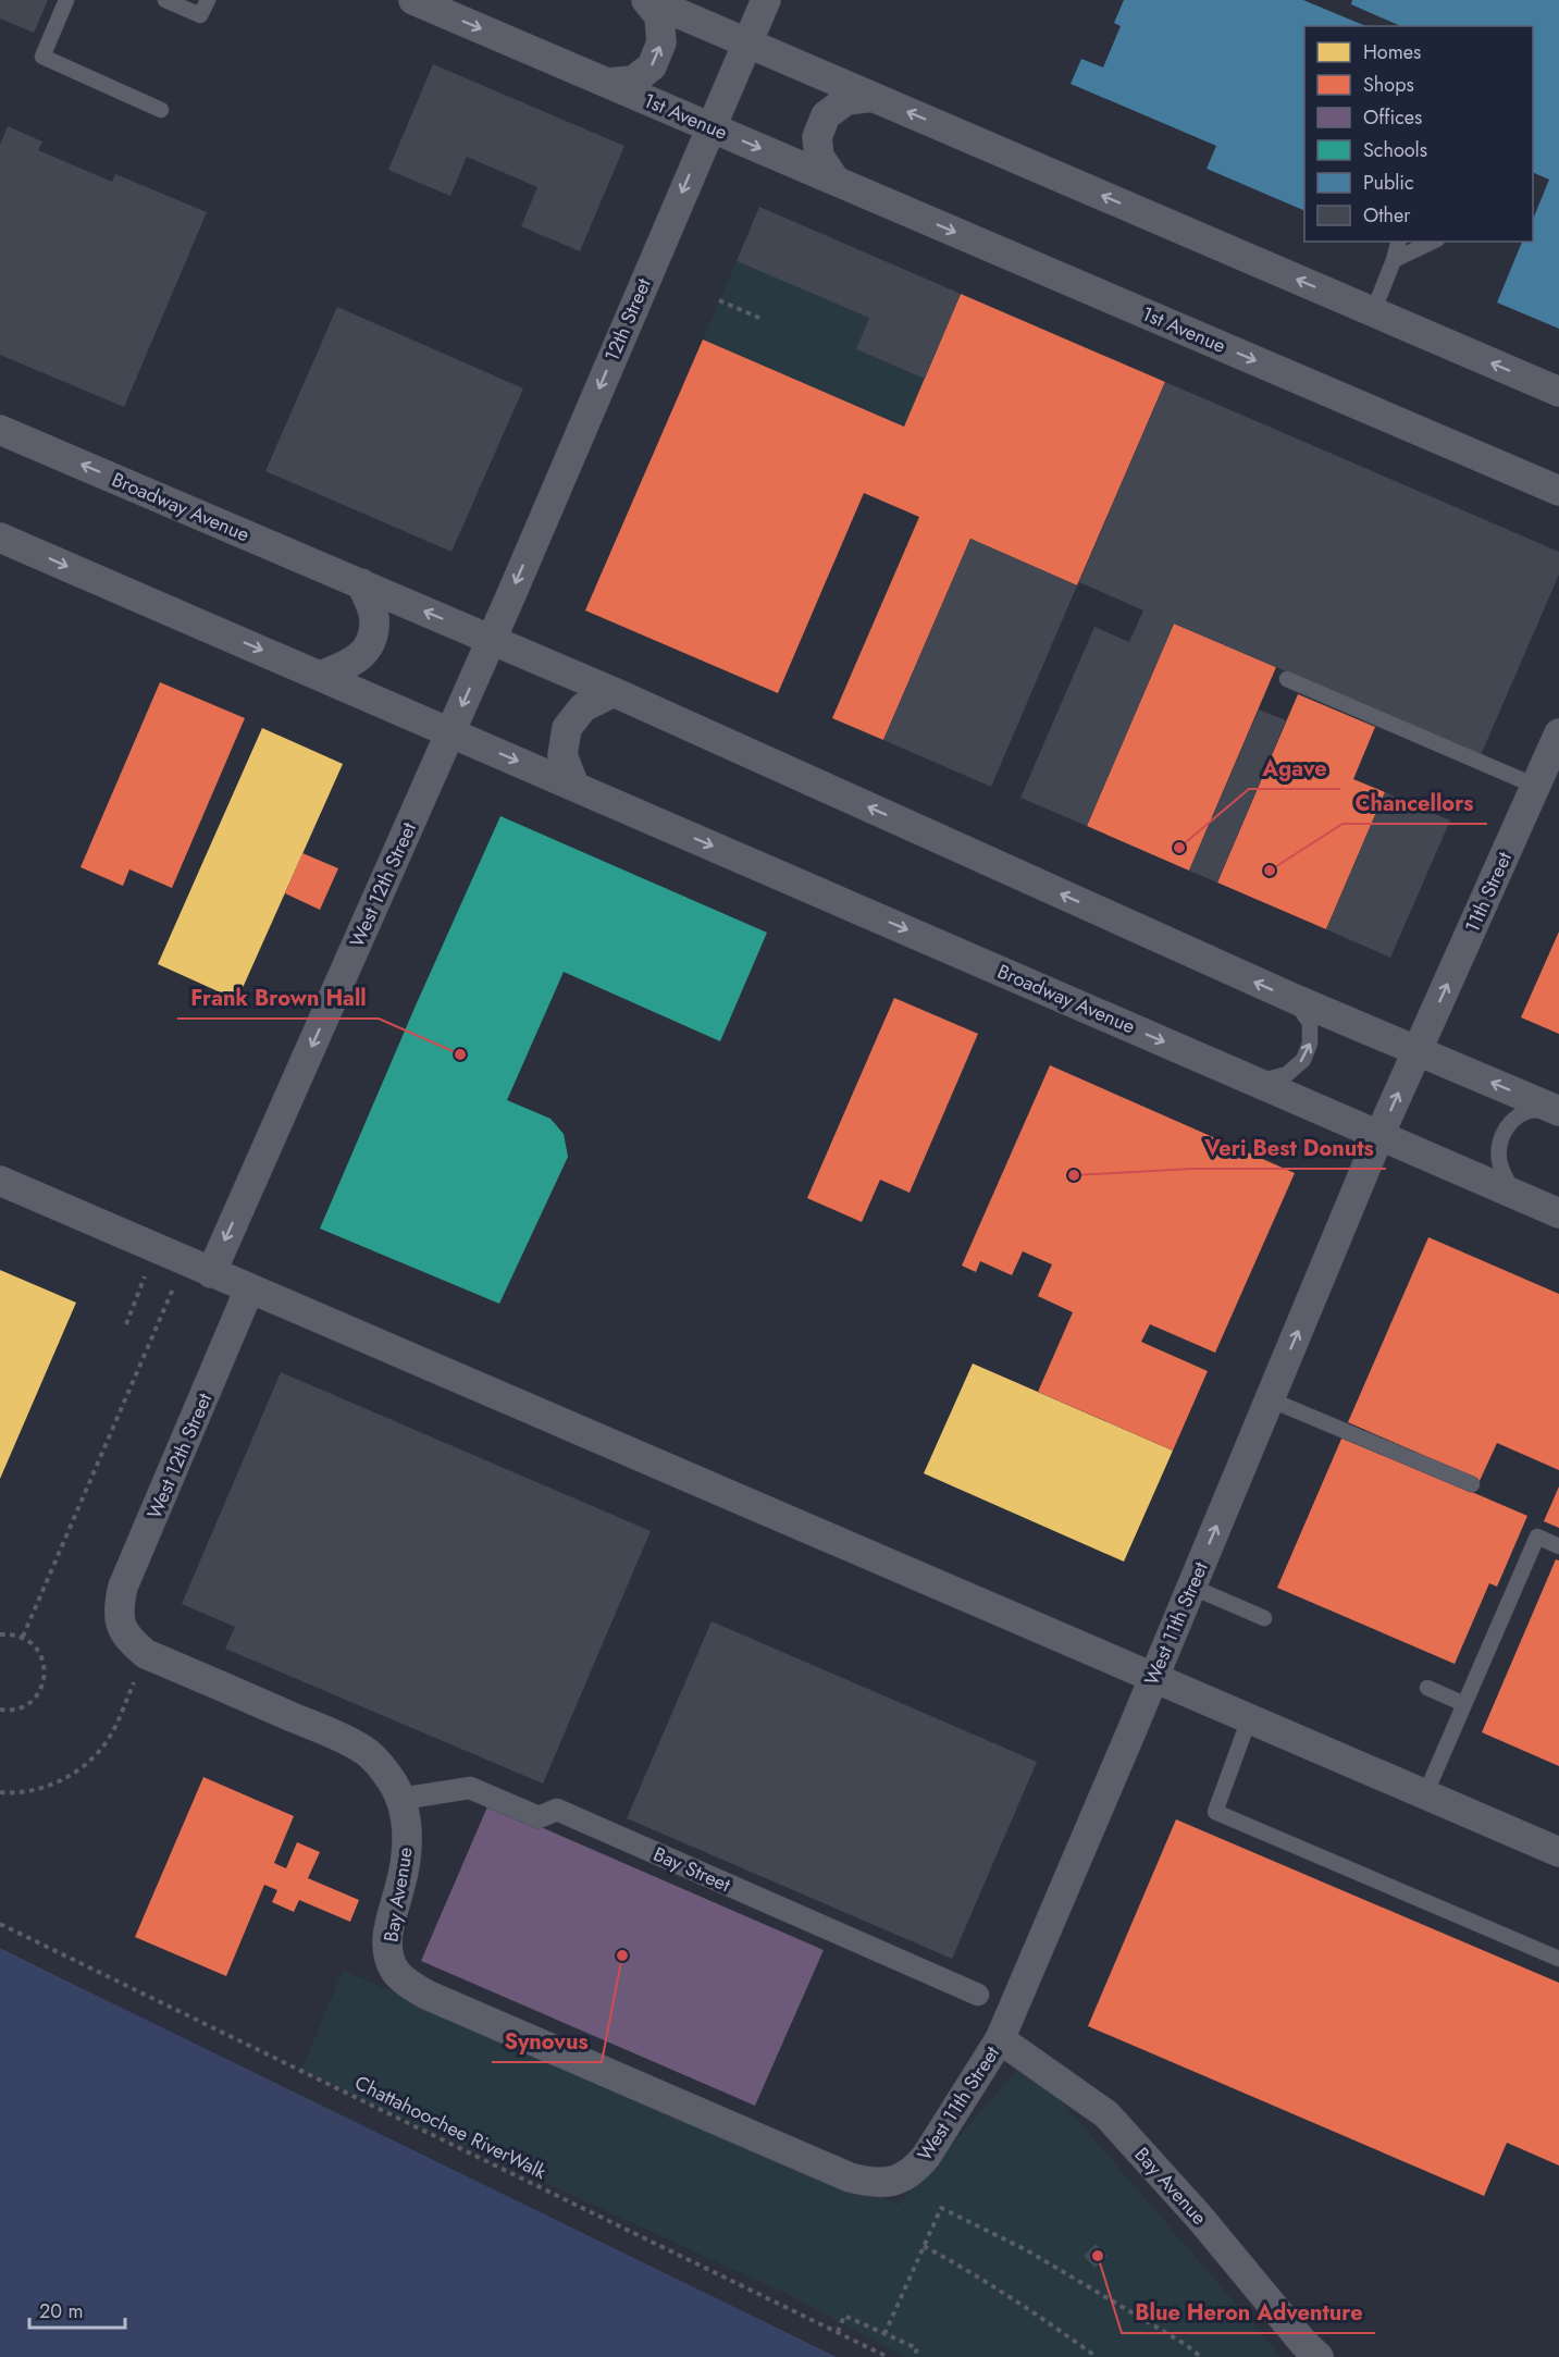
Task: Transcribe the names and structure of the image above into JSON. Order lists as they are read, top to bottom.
{
  "streets": {
    "street": [
      "1st Avenue",
      "12th Street",
      "Broadway Avenue",
      "West 12th Street",
      "11th Street",
      "West 11th Street",
      "Bay Street",
      "Bay Avenue"
    ],
    "path": ["Chattahoochee RiverWalk"]
  },
  "crossings": [
    ["1st Avenue", "12th Street"],
    ["12th Street", "Broadway Avenue"],
    ["12th Street", "West 12th Street"],
    ["Broadway Avenue", "West 12th Street"],
    ["Broadway Avenue", "11th Street"],
    ["Broadway Avenue", "West 11th Street"],
    ["West 12th Street", "Bay Avenue"],
    ["11th Street", "West 11th Street"],
    ["West 11th Street", "Bay Avenue"],
    ["Bay Street", "Bay Avenue"]
  ],
  "one_way": [
    "12th Street",
    "West 12th Street",
    "11th Street",
    "West 11th Street"
  ],
  "places": [
    "Agave",
    "Chancellors",
    "Frank Brown Hall",
    "Veri Best Donuts",
    "Synovus",
    "Blue Heron Adventure"
  ],
  "legend": [
    "Homes",
    "Shops",
    "Offices",
    "Schools",
    "Public",
    "Other"
  ],
  "scale_bar": "20 m"
}
